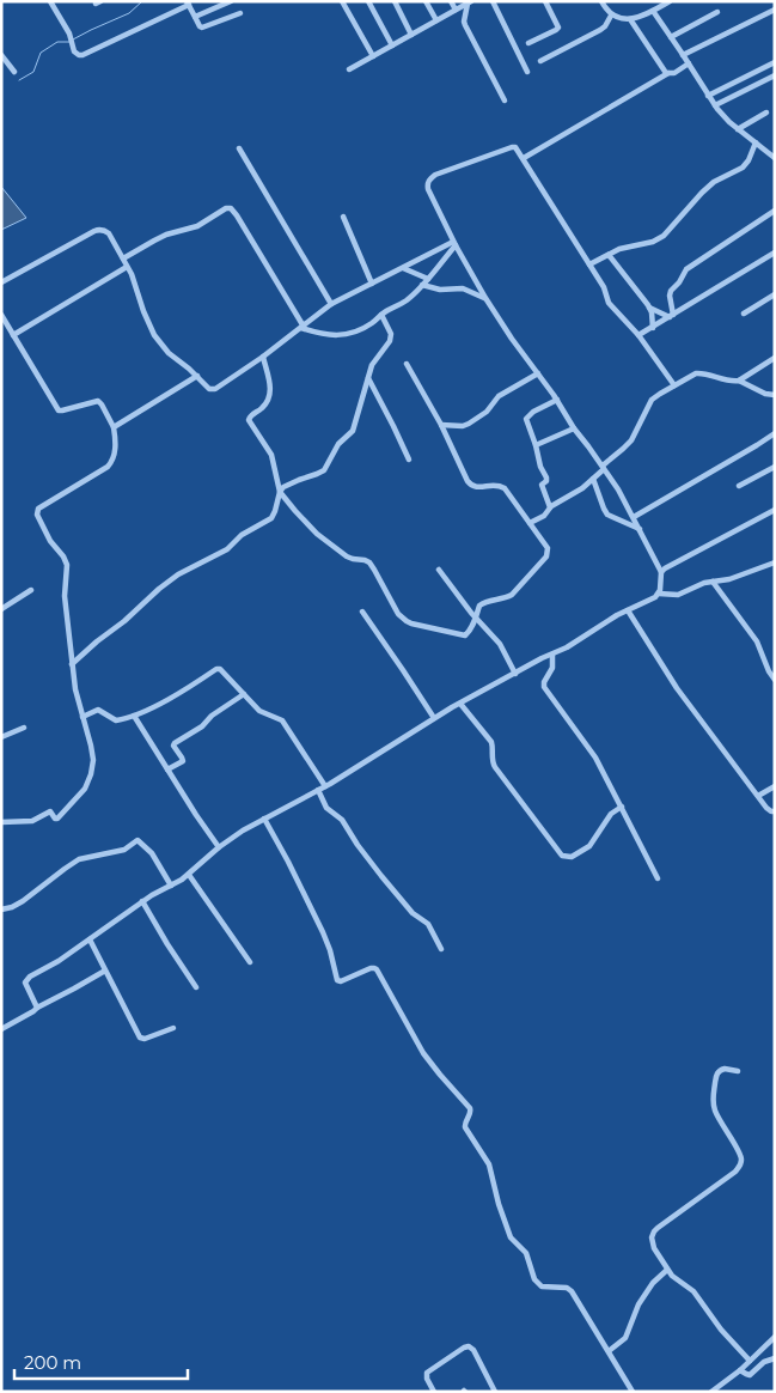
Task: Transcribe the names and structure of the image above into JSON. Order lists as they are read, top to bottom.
{
  "scale_bar": "200 m"
}
